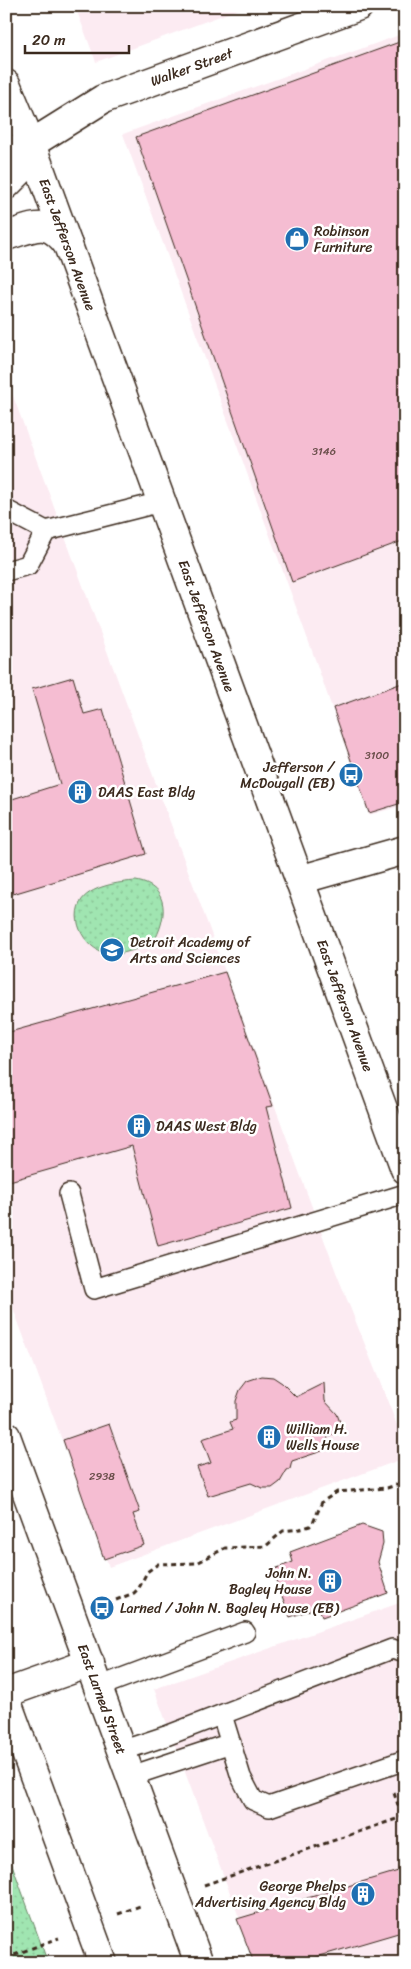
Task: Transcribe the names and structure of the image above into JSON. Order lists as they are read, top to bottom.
{
  "streets": {
    "street": ["Walker Street", "East Jefferson Avenue", "East Larned Street"]
  },
  "crossings": [
    ["Walker Street", "East Jefferson Avenue"]
  ],
  "places": {
    "shop": ["Robinson Furniture"],
    "bus stop": ["Jefferson / McDougall (EB)", "Larned / John N. Bagley House (EB)"],
    "building": [
      "DAAS East Bldg",
      "DAAS West Bldg",
      "William H. Wells House",
      "John N. Bagley House",
      "George Phelps Advertising Agency Bldg"
    ],
    "school or university": ["Detroit Academy of Arts and Sciences"]
  },
  "house_numbers": ["3146", "3100", "2938"],
  "scale_bar": "20 m"
}
